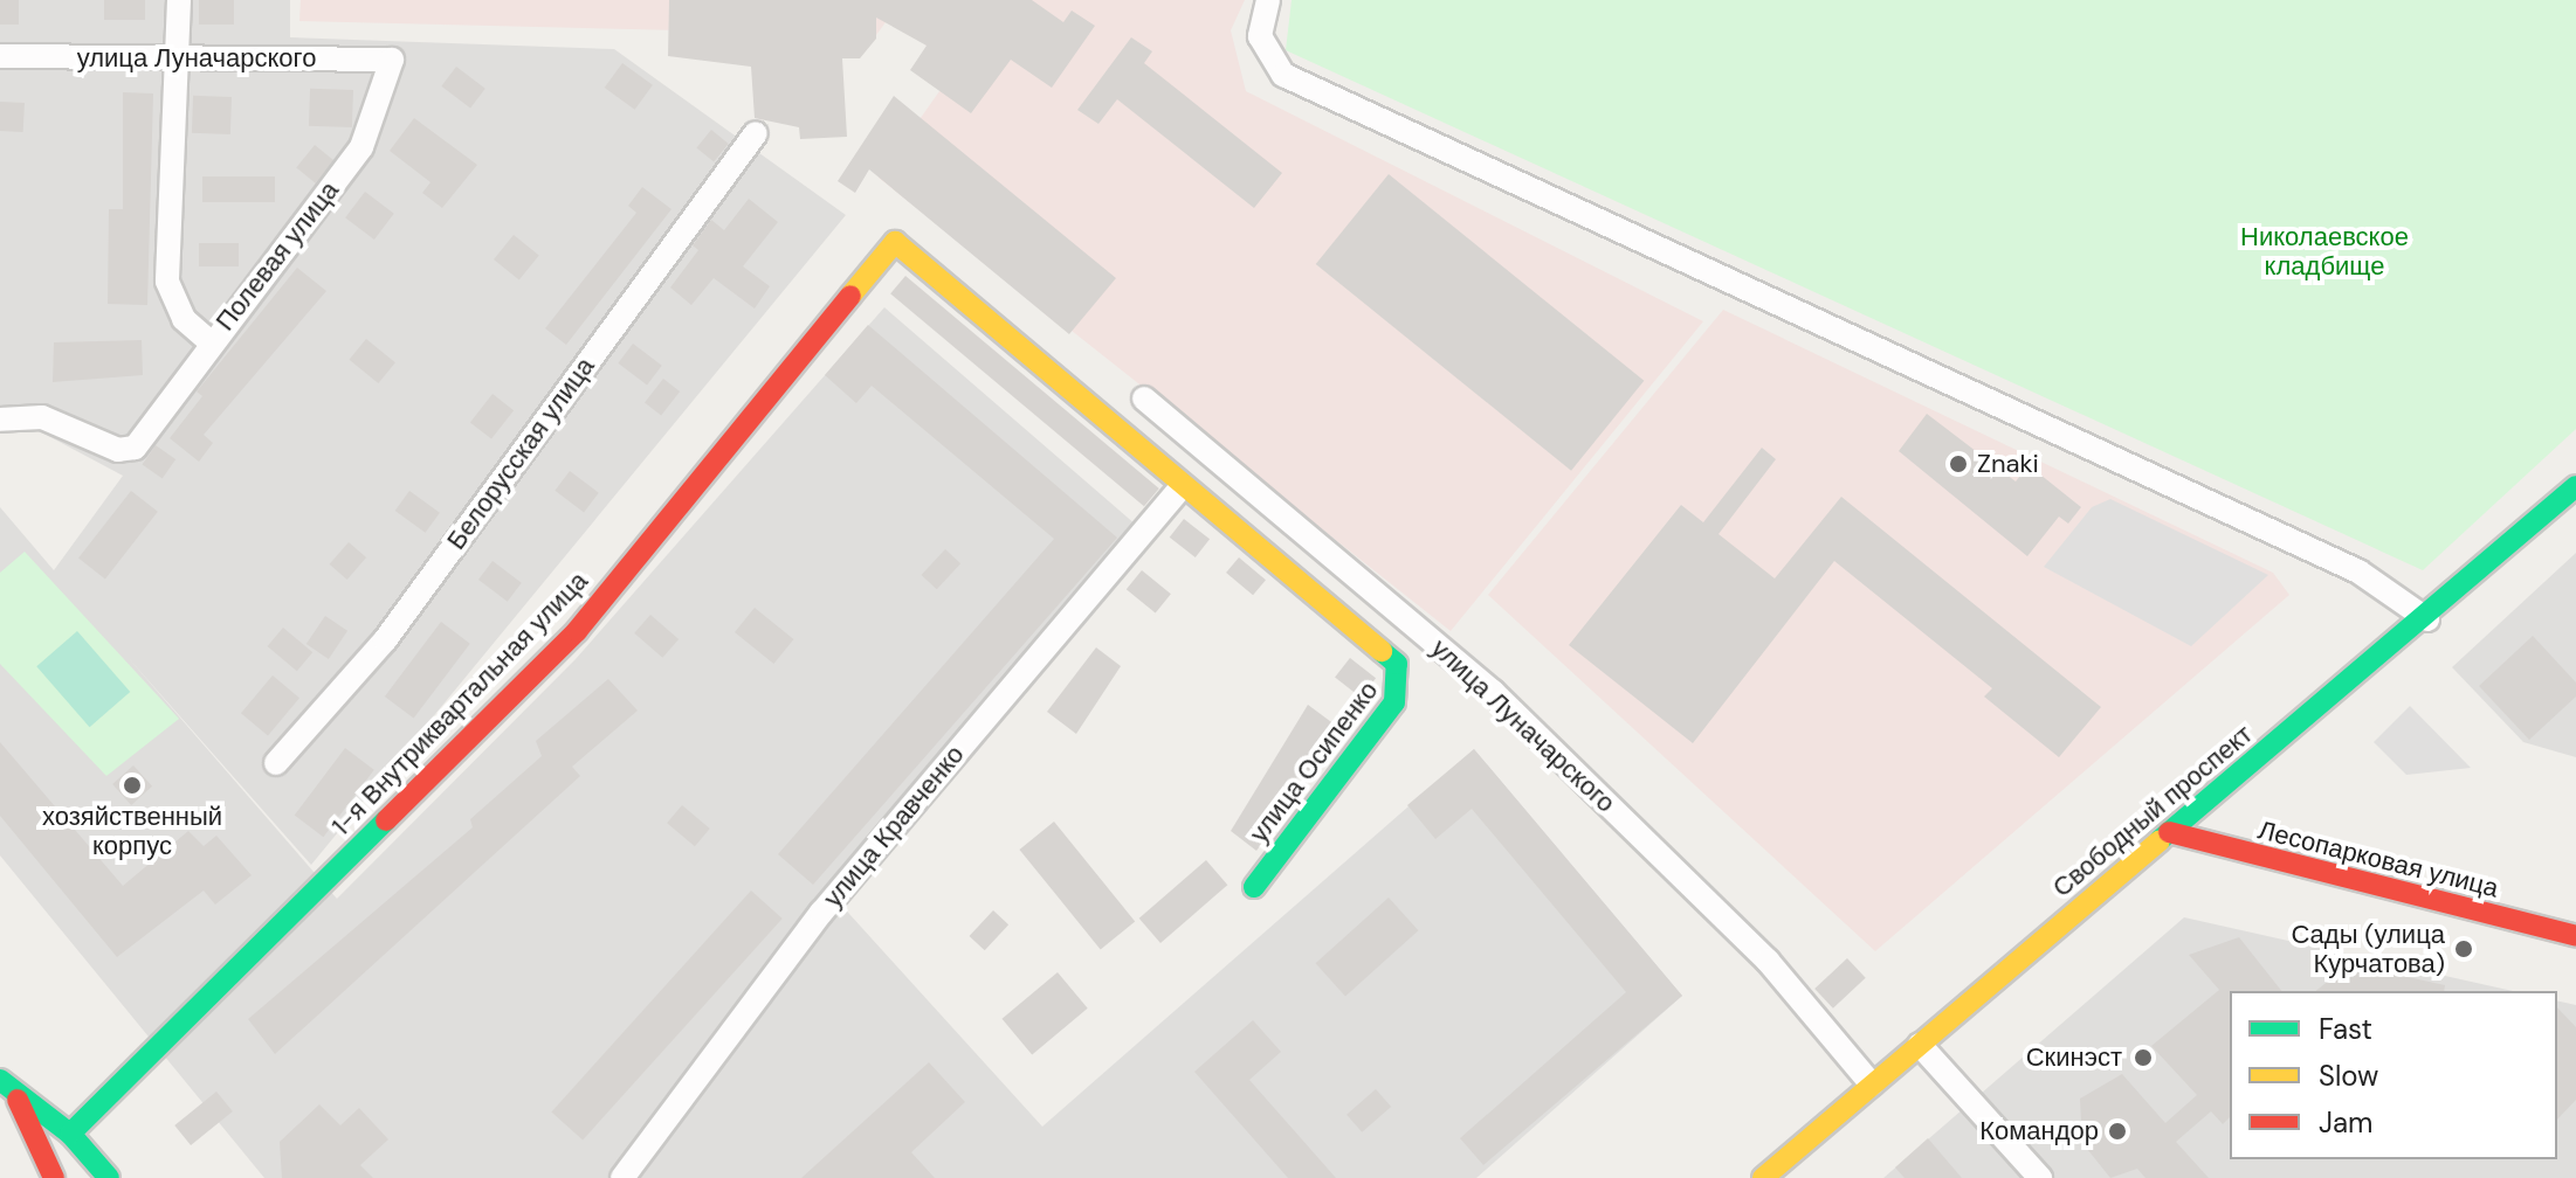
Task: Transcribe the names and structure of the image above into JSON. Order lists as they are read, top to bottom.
{
  "streets": {
    "street": [
      "улица Луначарского",
      "Полевая улица",
      "Белорусская улица",
      "1-я Внутриквартальная улица",
      "улица Осипенко",
      "Свободный проспект",
      "улица Кравченко",
      "Лесопарковая улица"
    ]
  },
  "crossings": [
    ["улица Луначарского", "Полевая улица"],
    ["улица Луначарского", "1-я Внутриквартальная улица"],
    ["улица Луначарского", "улица Осипенко"],
    ["улица Луначарского", "Свободный проспект"],
    ["улица Луначарского", "улица Кравченко"],
    ["Свободный проспект", "Лесопарковая улица"]
  ],
  "parks": ["Николаевское кладбище"],
  "places": [
    "Znaki",
    "хозяйственный корпус",
    "Сады (улица Курчатова)",
    "Скинэст",
    "Командор"
  ],
  "legend": ["Fast", "Slow", "Jam"]
}
